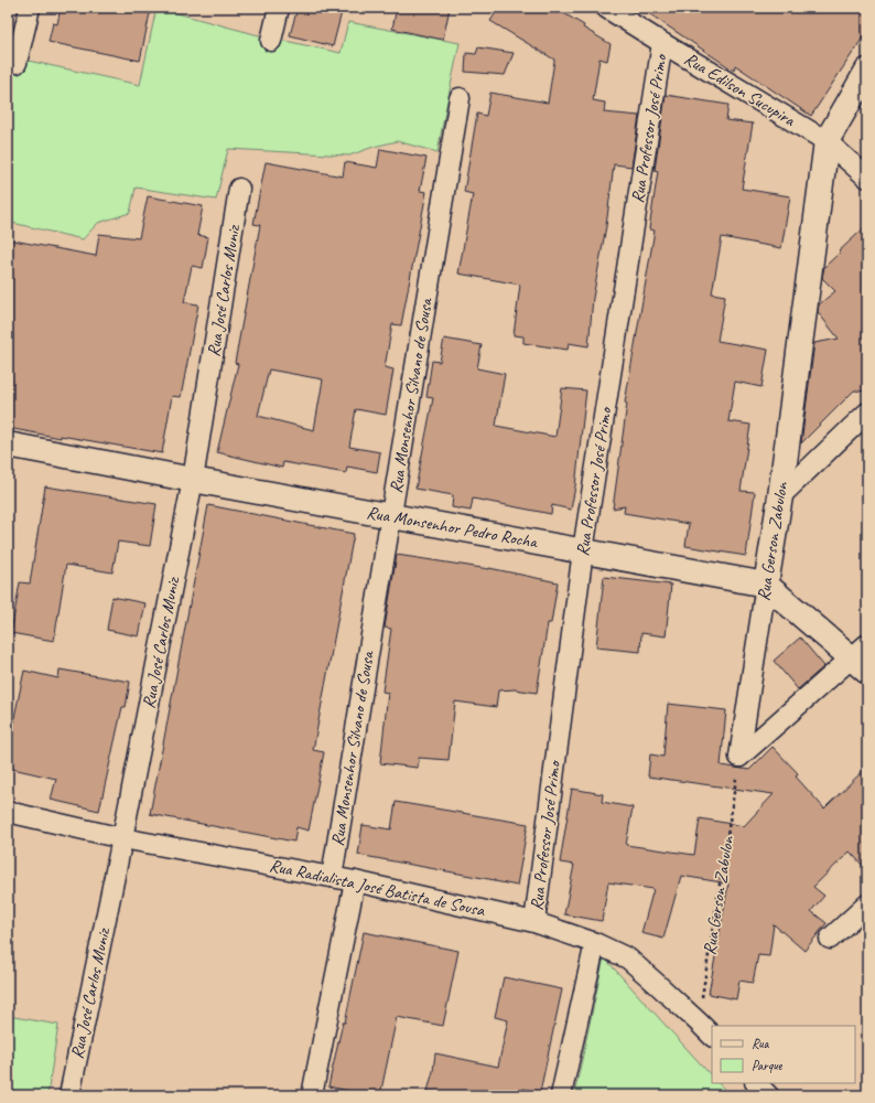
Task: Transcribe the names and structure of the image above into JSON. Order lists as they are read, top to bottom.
{
  "streets": {
    "street": [
      "Rua Edilson Sucupira",
      "Rua Professor José Primo",
      "Rua José Carlos Muniz",
      "Rua Monsenhor Silvano de Sousa",
      "Rua Monsenhor Pedro Rocha",
      "Rua Gerson Zabulon",
      "Rua Radialista José Batista de Sousa"
    ]
  },
  "crossings": [
    ["Rua Edilson Sucupira", "Rua Professor José Primo"],
    ["Rua Edilson Sucupira", "Rua Gerson Zabulon"],
    ["Rua Professor José Primo", "Rua Monsenhor Pedro Rocha"],
    ["Rua Professor José Primo", "Rua Radialista José Batista de Sousa"],
    ["Rua José Carlos Muniz", "Rua Monsenhor Pedro Rocha"],
    ["Rua José Carlos Muniz", "Rua Radialista José Batista de Sousa"],
    ["Rua Monsenhor Silvano de Sousa", "Rua Monsenhor Pedro Rocha"],
    ["Rua Monsenhor Silvano de Sousa", "Rua Radialista José Batista de Sousa"],
    ["Rua Monsenhor Pedro Rocha", "Rua Gerson Zabulon"],
    ["Rua Gerson Zabulon", "Rua Radialista José Batista de Sousa"]
  ],
  "legend": ["Rua", "Parque"]
}
